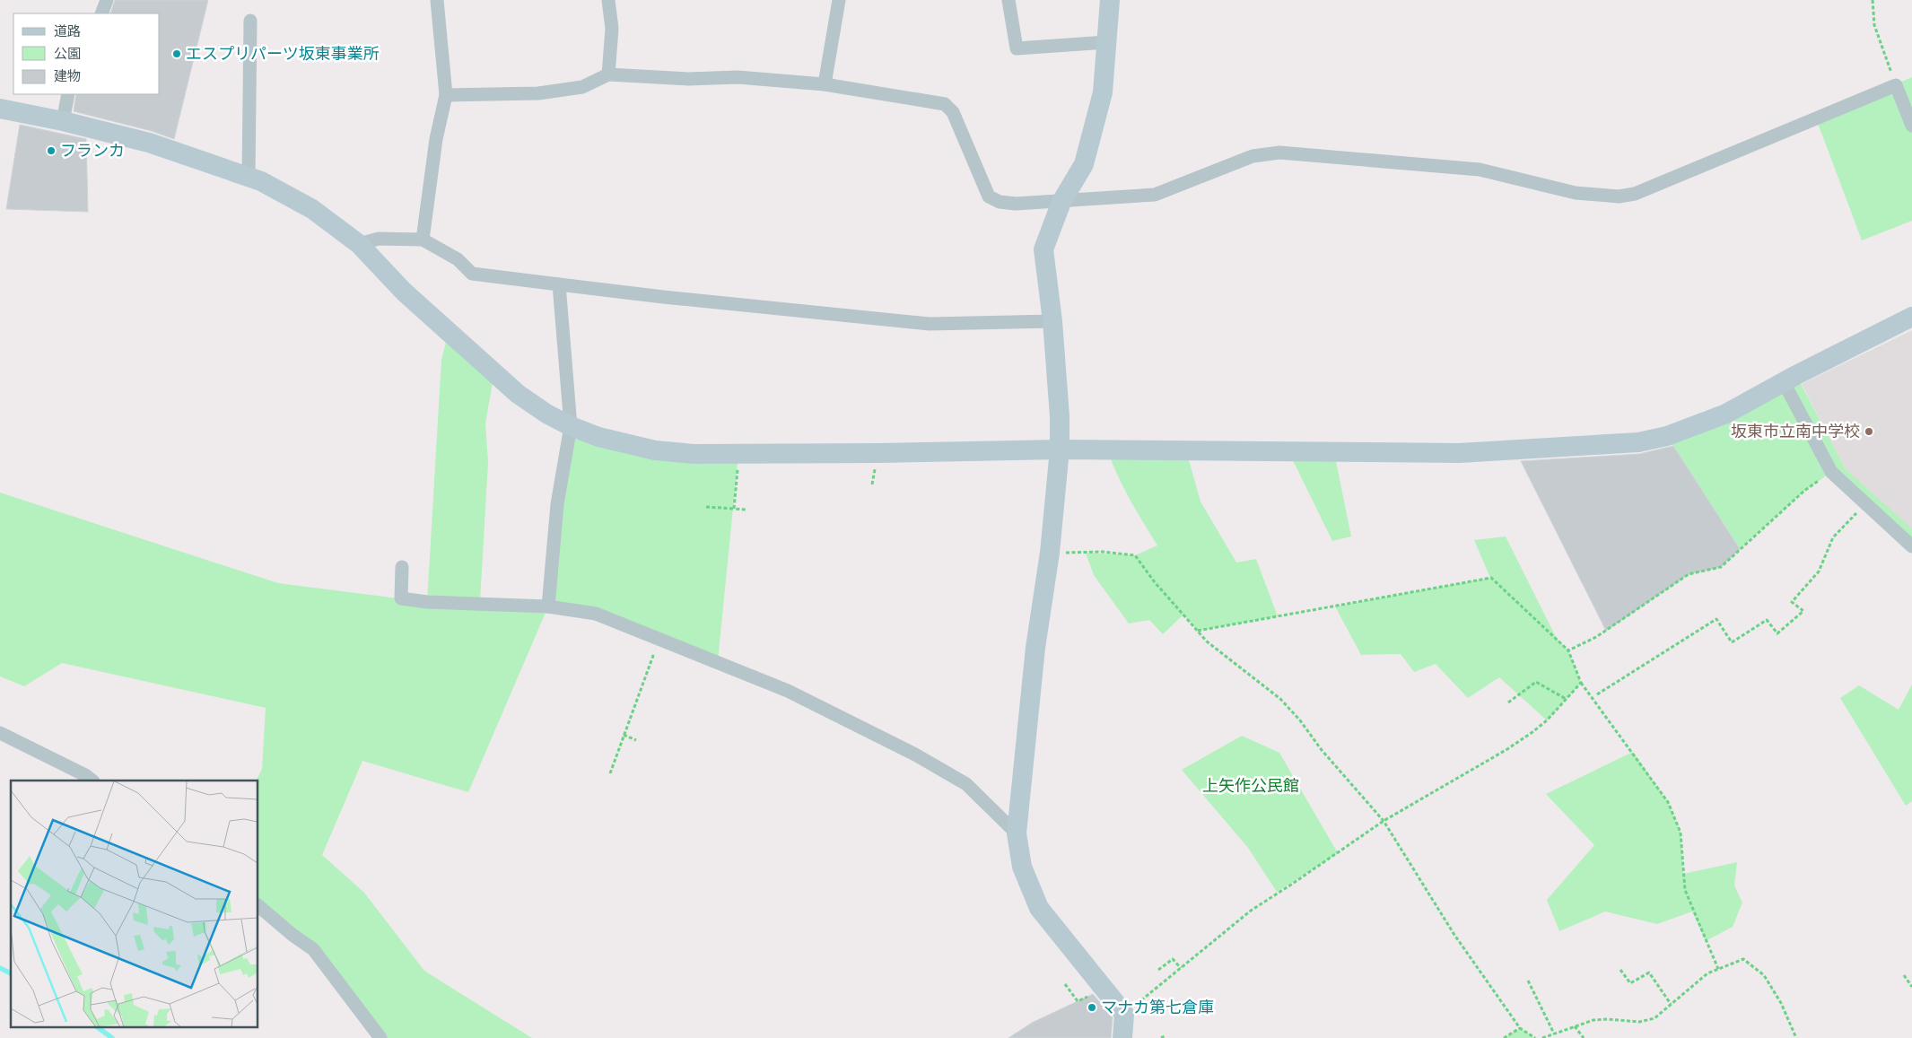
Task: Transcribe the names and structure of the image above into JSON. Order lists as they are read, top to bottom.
{
  "parks": ["上矢作公民館"],
  "places": [
    "エスプリパーツ坂東事業所",
    "フランカ",
    "坂東市立南中学校",
    "マナカ第七倉庫"
  ],
  "legend": ["道路", "公園", "建物"]
}
